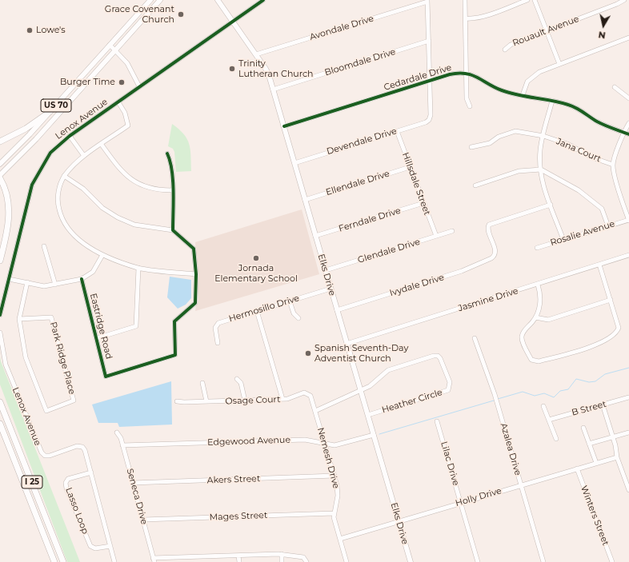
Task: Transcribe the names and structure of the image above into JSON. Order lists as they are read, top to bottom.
{
  "streets": {
    "highway": ["I 25"],
    "main road": ["US 70", "Elks Drive"],
    "street": [
      "Avondale Drive",
      "Rouault Avenue",
      "Bloomdale Drive",
      "Cedardale Drive",
      "Lenox Avenue",
      "Devendale Drive",
      "Jana Court",
      "Ellendale Drive",
      "Hillsdale Street",
      "Ferndale Drive",
      "Rosalie Avenue",
      "Glendale Drive",
      "Ivydale Drive",
      "Jasmine Drive",
      "Hermosillo Drive",
      "Eastridge Road",
      "Park Ridge Place",
      "Osage Court",
      "Heather Circle",
      "B Street",
      "Edgewood Avenue",
      "Azalea Drive",
      "Nemesh Drive",
      "Lilac Drive",
      "Akers Street",
      "Seneca Drive",
      "Holly Drive",
      "Lasso Loop",
      "Winters Street",
      "Mages Street"
    ]
  },
  "crossings": [
    ["Avondale Drive", "Elks Drive"],
    ["Bloomdale Drive", "Elks Drive"],
    ["Cedardale Drive", "Devendale Drive"],
    ["Cedardale Drive", "Elks Drive"],
    ["Lenox Avenue", "Elks Drive"],
    ["Lenox Avenue", "Lasso Loop"],
    ["Devendale Drive", "Hillsdale Street"],
    ["Devendale Drive", "Elks Drive"],
    ["Ellendale Drive", "Hillsdale Street"],
    ["Ellendale Drive", "Elks Drive"],
    ["Hillsdale Street", "Ferndale Drive"],
    ["Hillsdale Street", "Glendale Drive"],
    ["Ferndale Drive", "Elks Drive"],
    ["Glendale Drive", "Elks Drive"],
    ["Elks Drive", "Ivydale Drive"],
    ["Elks Drive", "Jasmine Drive"],
    ["Elks Drive", "Hermosillo Drive"],
    ["Elks Drive", "Heather Circle"],
    ["Elks Drive", "Edgewood Avenue"],
    ["Elks Drive", "Holly Drive"],
    ["Osage Court", "Nemesh Drive"],
    ["Edgewood Avenue", "Nemesh Drive"],
    ["Edgewood Avenue", "Seneca Drive"],
    ["Azalea Drive", "Holly Drive"],
    ["Nemesh Drive", "Akers Street"],
    ["Nemesh Drive", "Holly Drive"],
    ["Nemesh Drive", "Mages Street"],
    ["Lilac Drive", "Holly Drive"],
    ["Akers Street", "Seneca Drive"],
    ["Seneca Drive", "Mages Street"],
    ["Holly Drive", "Winters Street"]
  ],
  "places": [
    "Grace Covenant Church",
    "Lowe's",
    "Trinity Lutheran Church",
    "Burger Time",
    "Jornada Elementary School",
    "Spanish Seventh-Day Adventist Church"
  ],
  "north": "bottom"
}
